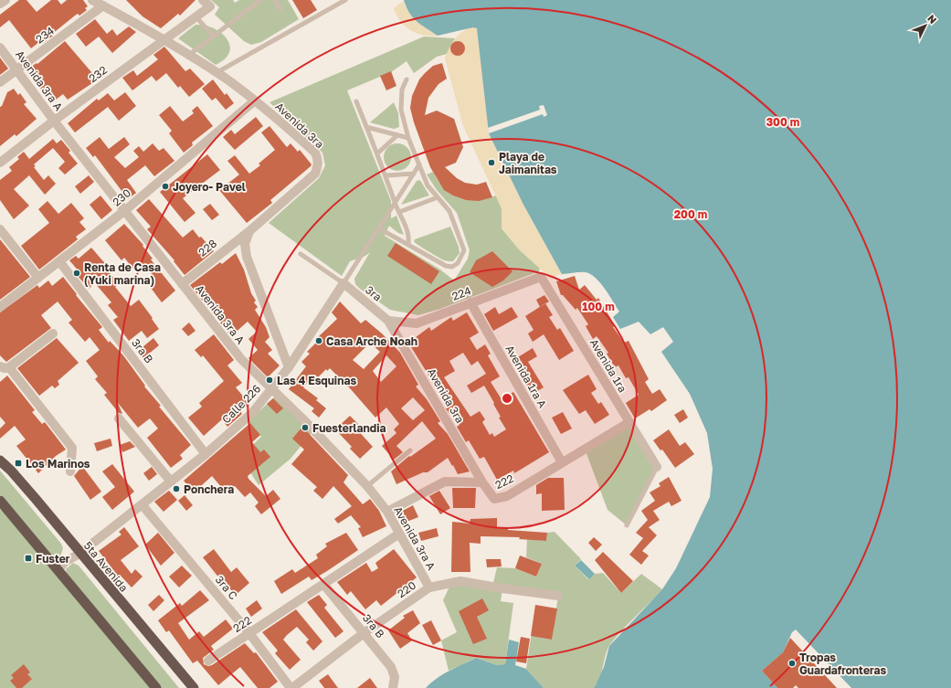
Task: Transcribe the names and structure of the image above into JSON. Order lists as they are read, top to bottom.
{
  "streets": {
    "highway": ["5ta Avenida"],
    "street": [
      "234",
      "232",
      "Avenida 3ra A",
      "Avenida 3ra",
      "230",
      "228",
      "3ra",
      "224",
      "3ra B",
      "Avenida 1ra",
      "Avenida 1ra A",
      "Calle 226",
      "222",
      "3ra C",
      "220"
    ]
  },
  "crossings": [
    ["234", "Avenida 3ra A"],
    ["234", "Avenida 3ra"],
    ["232", "Avenida 3ra A"],
    ["232", "Avenida 3ra"],
    ["Avenida 3ra A", "230"],
    ["Avenida 3ra A", "228"],
    ["Avenida 3ra A", "Calle 226"],
    ["Avenida 3ra A", "222"],
    ["Avenida 3ra A", "220"],
    ["Avenida 3ra", "230"],
    ["Avenida 3ra", "228"],
    ["Avenida 3ra", "3ra"],
    ["Avenida 3ra", "224"],
    ["Avenida 3ra", "222"],
    ["230", "3ra B"],
    ["3ra", "224"],
    ["3ra", "Calle 226"],
    ["224", "Avenida 1ra"],
    ["224", "Avenida 1ra A"],
    ["3ra B", "Calle 226"],
    ["3ra B", "222"],
    ["3ra B", "220"],
    ["Avenida 1ra", "222"],
    ["Avenida 1ra A", "222"],
    ["Calle 226", "5ta Avenida"],
    ["Calle 226", "3ra C"],
    ["222", "3ra C"],
    ["3ra C", "220"]
  ],
  "places": {
    "other": [
      "Playa de Jaimanitas",
      "Joyero- Pavel",
      "Renta de Casa (Yuki marina)",
      "Casa Arche Noah",
      "Las 4 Esquinas",
      "Fuesterlandia",
      "Ponchera",
      "Tropas Guardafronteras"
    ],
    "transit": ["Los Marinos", "Fuster"]
  },
  "north": "top right",
  "rings": ["300 m", "200 m", "100 m"]
}
